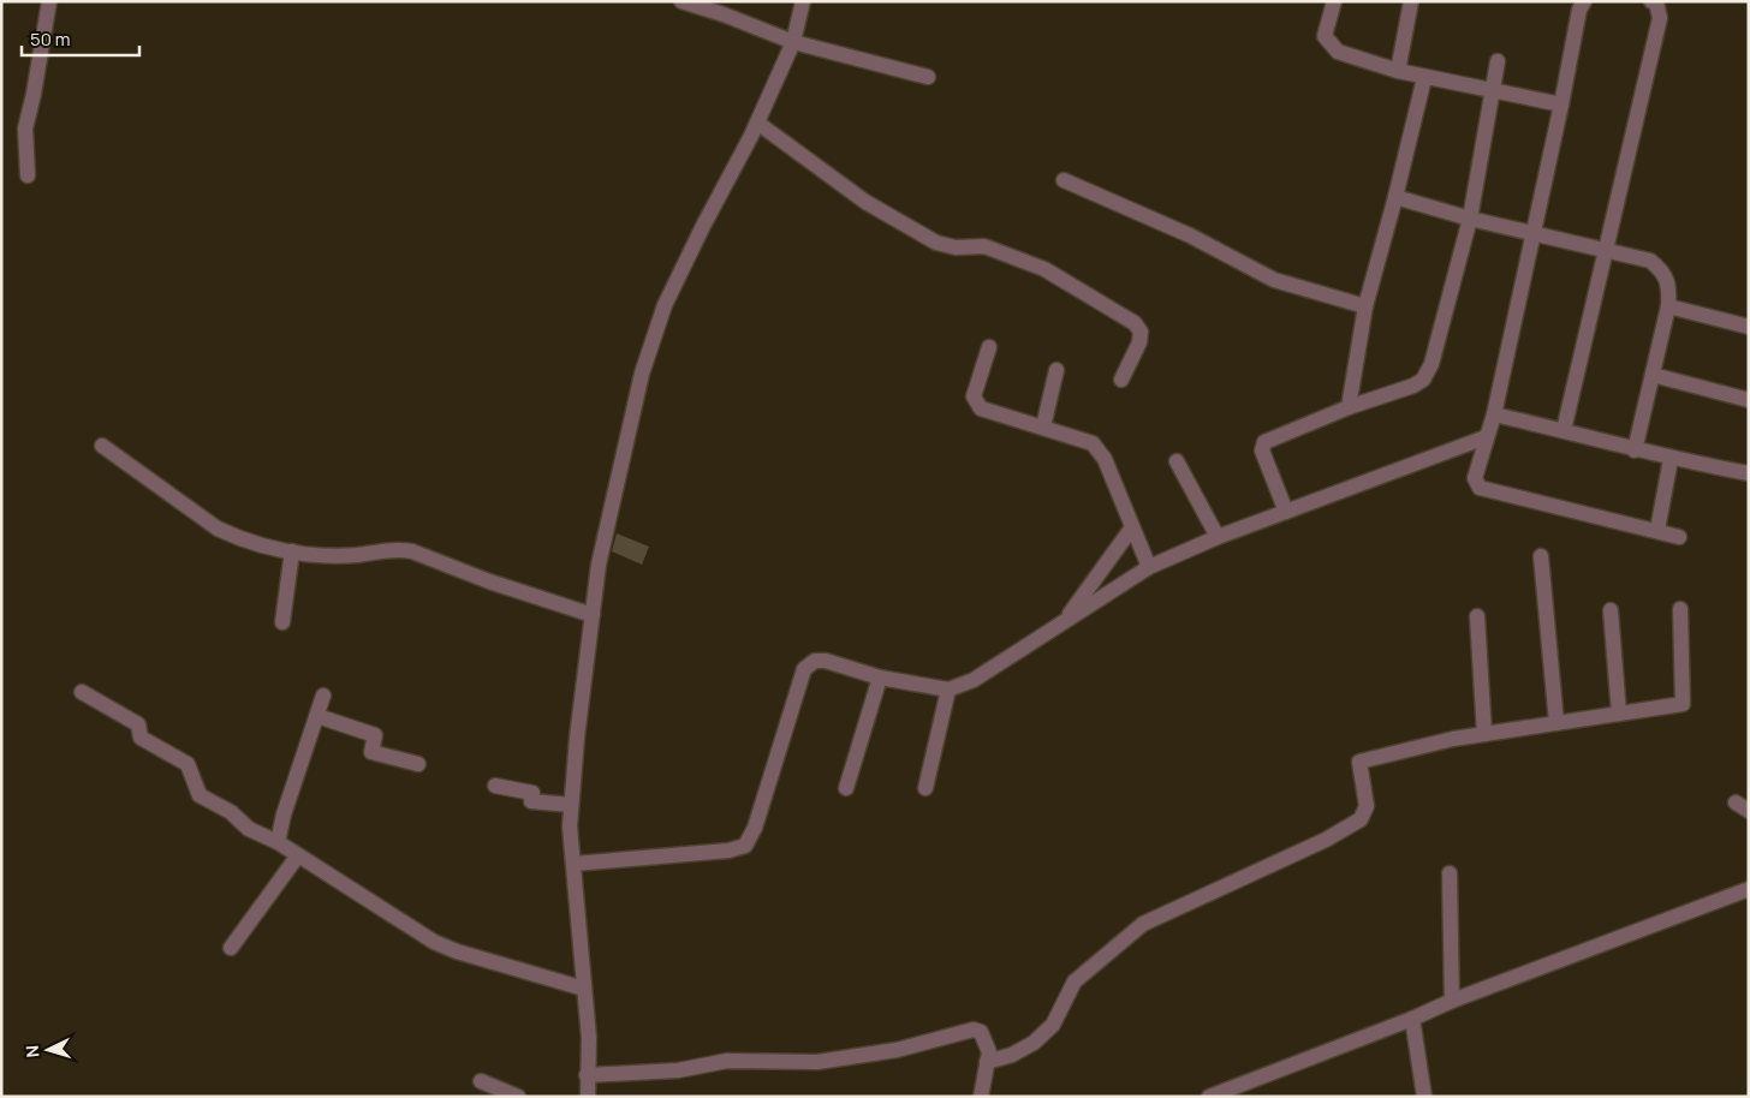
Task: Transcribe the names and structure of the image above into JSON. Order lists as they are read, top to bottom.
{
  "scale_bar": "50 m",
  "north": "left"
}
